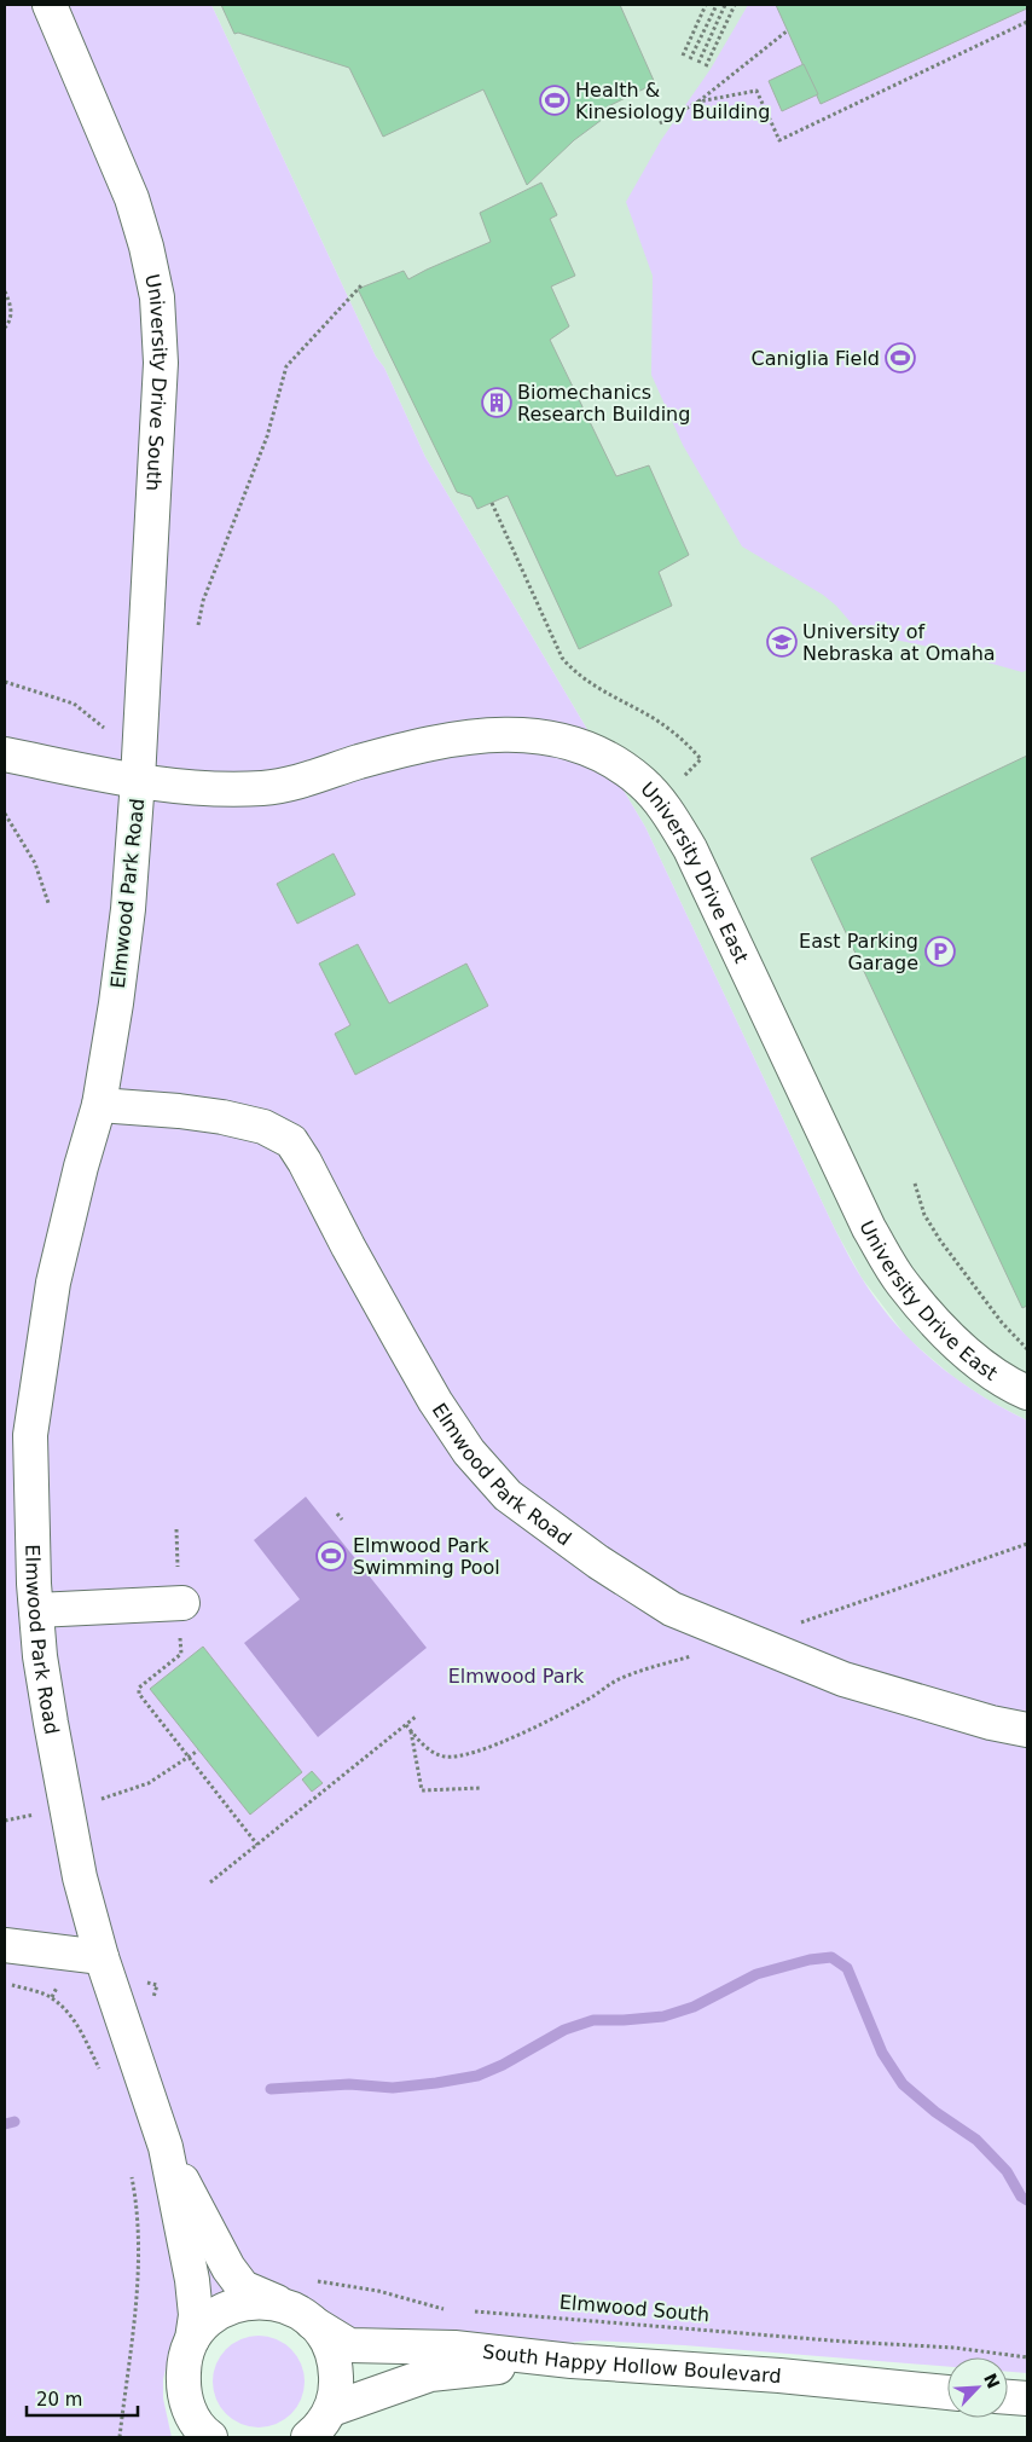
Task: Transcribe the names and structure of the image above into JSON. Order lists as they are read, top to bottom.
{
  "streets": {
    "street": [
      "University Drive South",
      "University Drive East",
      "Elmwood Park Road",
      "South Happy Hollow Boulevard"
    ],
    "path": ["Elmwood South"]
  },
  "crossings": [
    ["University Drive South", "University Drive East"],
    ["University Drive South", "Elmwood Park Road"],
    ["University Drive East", "Elmwood Park Road"],
    ["Elmwood Park Road", "South Happy Hollow Boulevard"]
  ],
  "parks": ["Elmwood Park"],
  "places": {
    "sports": ["Health & Kinesiology Building", "Caniglia Field", "Elmwood Park Swimming Pool"],
    "building": ["Biomechanics Research Building"],
    "school or university": ["University of Nebraska at Omaha"],
    "parking": ["East Parking Garage"]
  },
  "scale_bar": "20 m",
  "north": "top right"
}
